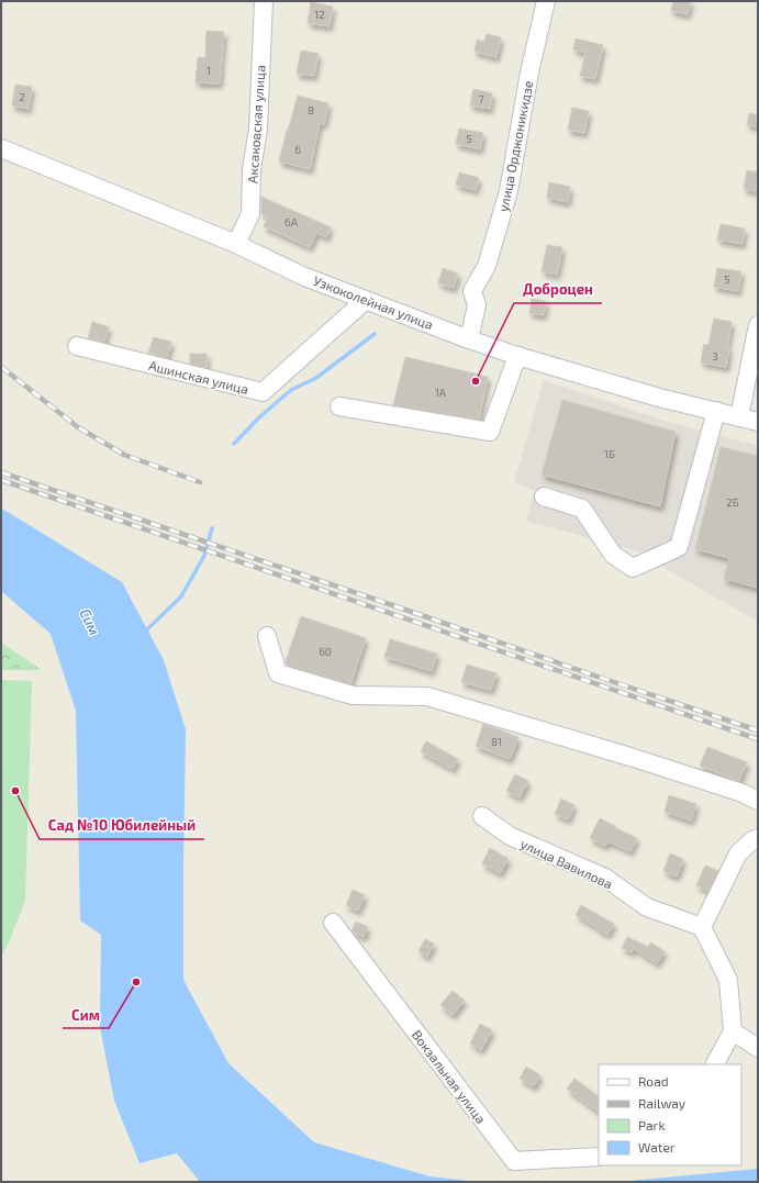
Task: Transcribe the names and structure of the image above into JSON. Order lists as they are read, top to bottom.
{
  "streets": {
    "street": [
      "Аксаковская улица",
      "улица Орджоникидзе",
      "Узкоколейная улица",
      "Ашинская улица",
      "улица Вавилова",
      "Вокзальная улица"
    ]
  },
  "crossings": [
    ["Аксаковская улица", "Узкоколейная улица"],
    ["улица Орджоникидзе", "Узкоколейная улица"],
    ["Узкоколейная улица", "Ашинская улица"]
  ],
  "water": ["Сим"],
  "places": ["Доброцен", "Сад №10 Юбилейный", "Сим"],
  "house_numbers": [
    "12",
    "1",
    "2",
    "7",
    "8",
    "5",
    "6",
    "6А",
    "5",
    "3",
    "1А",
    "1Б",
    "2Б",
    "60",
    "81"
  ],
  "legend": [
    "Road",
    "Railway",
    "Park",
    "Water"
  ]
}
